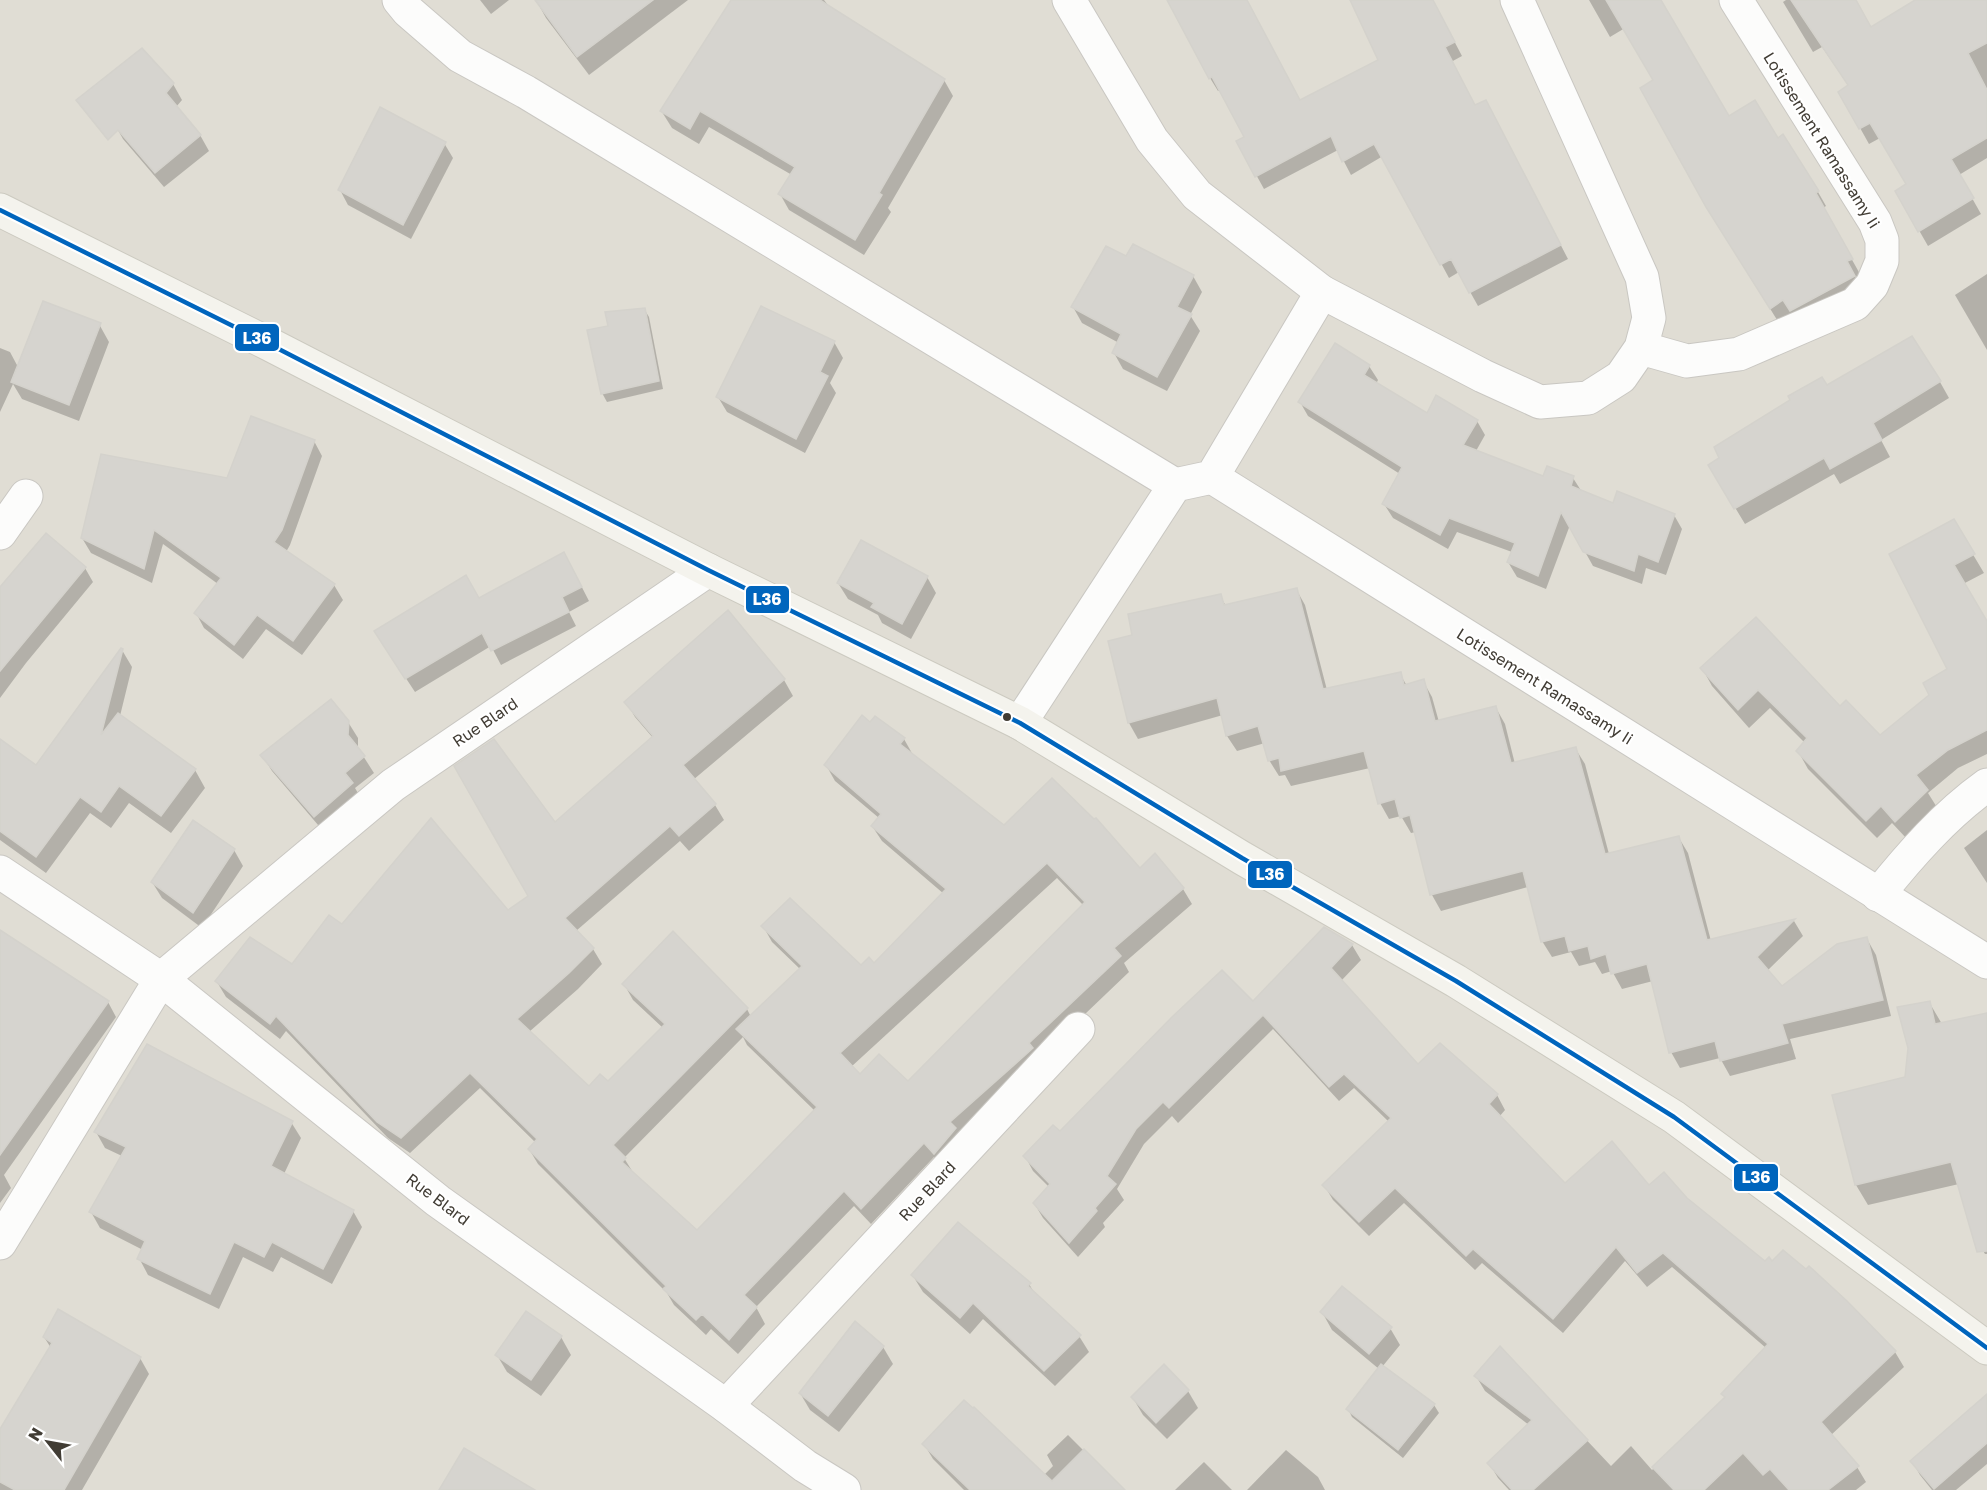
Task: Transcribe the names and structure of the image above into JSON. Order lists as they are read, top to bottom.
{
  "streets": {
    "street": ["Lotissement Ramassamy Ii", "Rue Blard"]
  },
  "lines": ["transit line L36"],
  "north": "top left"
}
